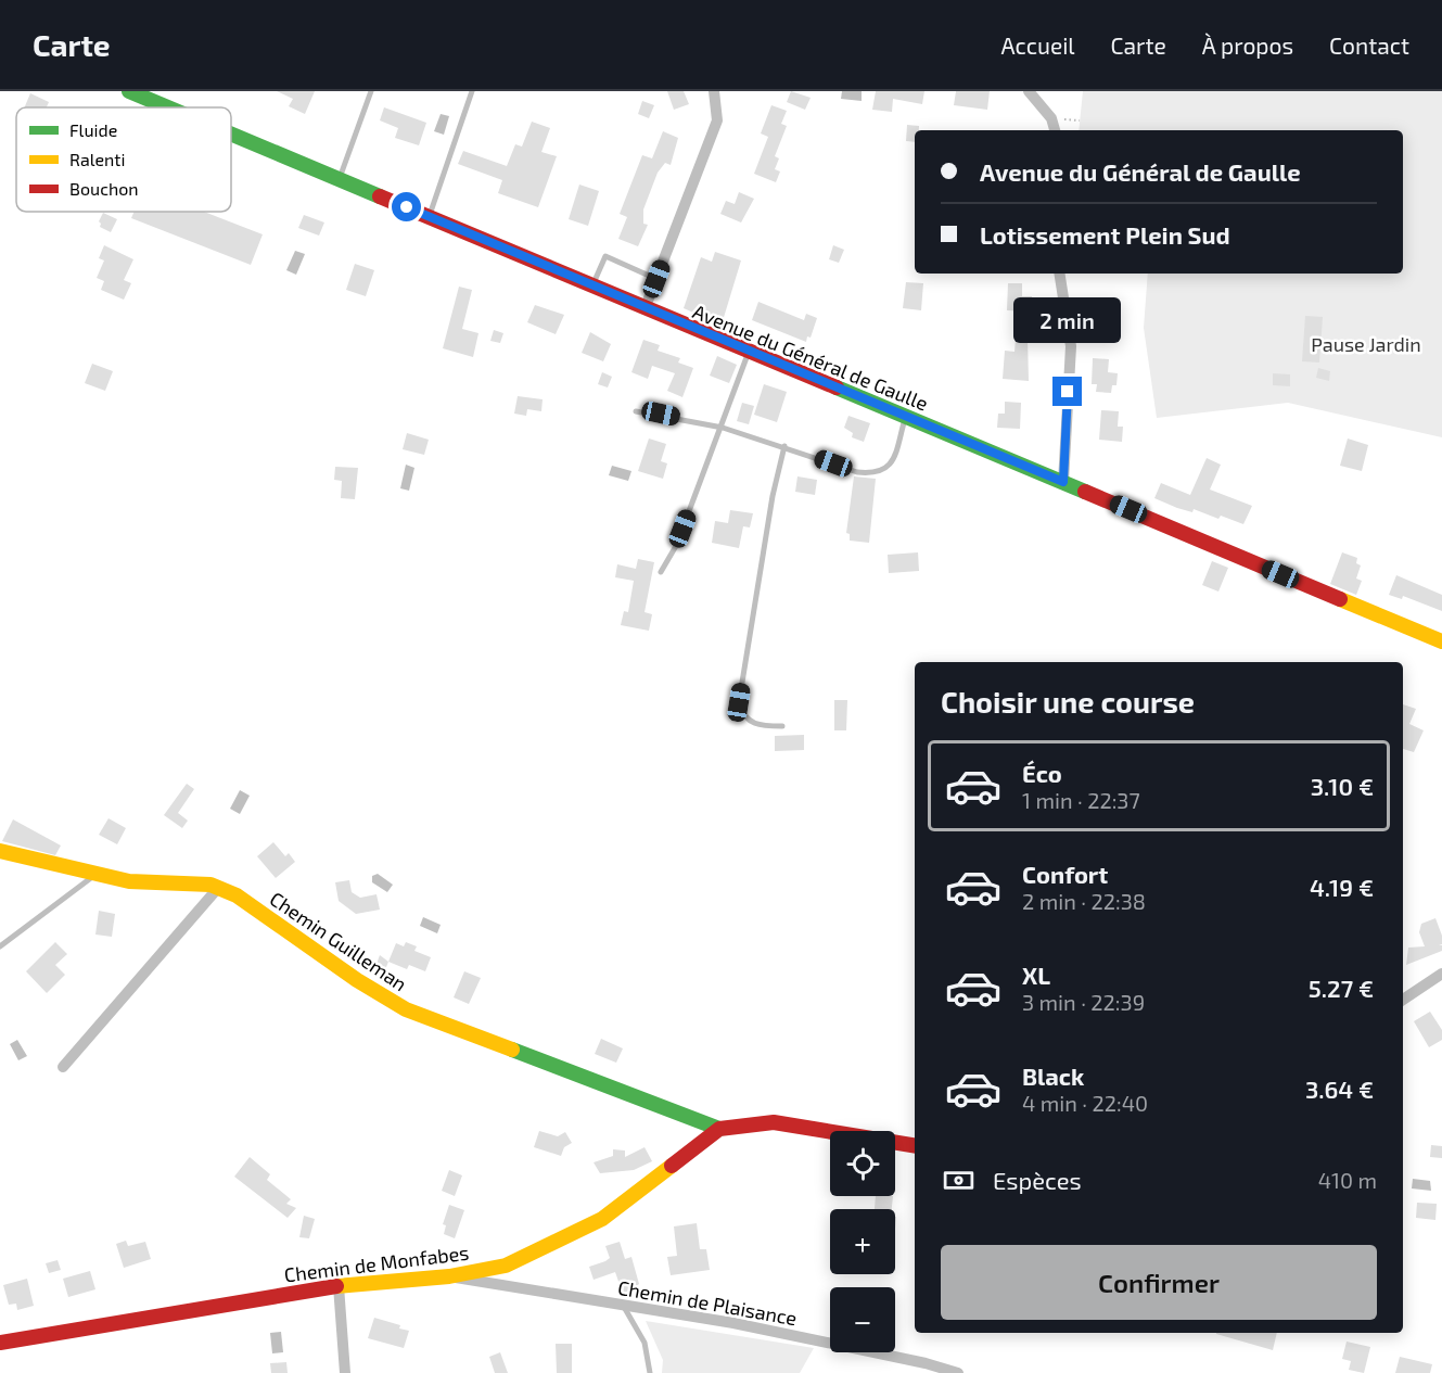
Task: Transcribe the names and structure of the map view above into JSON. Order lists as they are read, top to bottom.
{
  "streets": {
    "street": [
      "Avenue du Général de Gaulle",
      "Chemin Guilleman",
      "Chemin de Monfabes",
      "Chemin de Plaisance"
    ]
  },
  "crossings": [
    ["Chemin Guilleman", "Chemin de Monfabes"],
    ["Chemin de Monfabes", "Chemin de Plaisance"]
  ],
  "parks": ["Pause Jardin"],
  "legend": ["Fluide", "Ralenti", "Bouchon"],
  "page": {
    "header": "Carte",
    "nav": [
      "Accueil",
      "Carte",
      "À propos",
      "Contact"
    ],
    "banner": ["Avenue du Général de Gaulle", "Lotissement Plein Sud"],
    "bubble": "2 min",
    "heading": "Choisir une course",
    "list": [
      {
        "name": "Éco",
        "note": "1 min · 22:37",
        "value": "3.10 €"
      },
      {
        "name": "Confort",
        "note": "2 min · 22:38",
        "value": "4.19 €"
      },
      {
        "name": "XL",
        "note": "3 min · 22:39",
        "value": "5.27 €"
      },
      {
        "name": "Black",
        "note": "4 min · 22:40",
        "value": "3.64 €"
      }
    ],
    "map_buttons": ["+", "−"],
    "pay": ["Espèces", "410 m"],
    "buttons": "Confirmer"
  }
}
